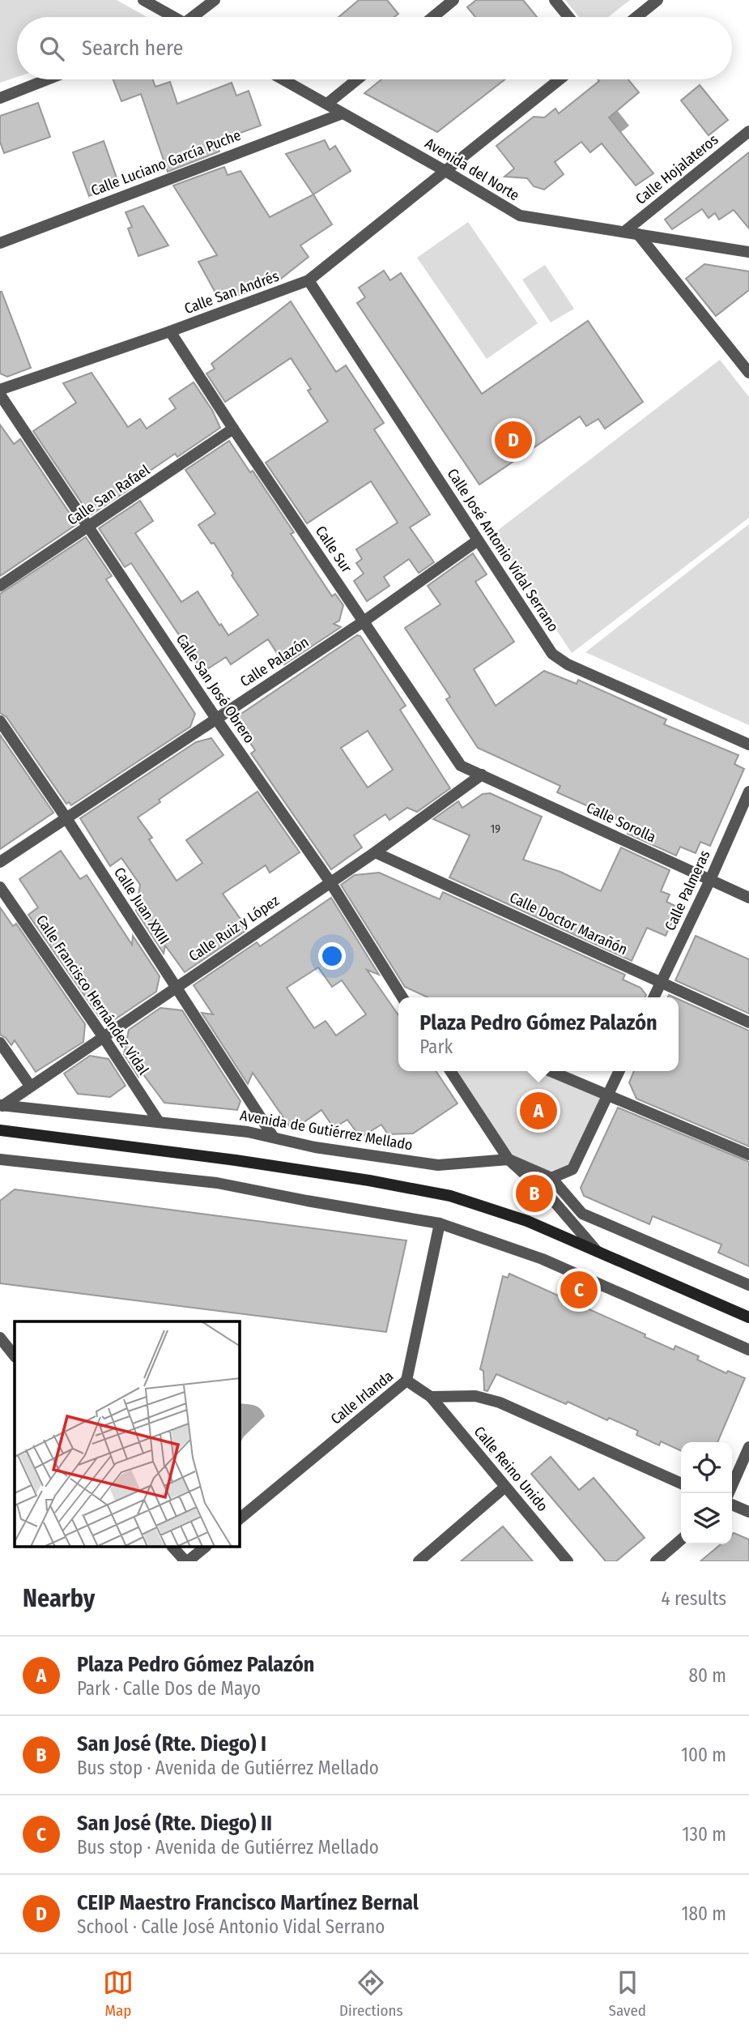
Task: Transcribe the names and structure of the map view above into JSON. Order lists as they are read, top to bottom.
{
  "streets": {
    "street": [
      "Calle Luciano García Puche",
      "Avenida del Norte",
      "Calle Hojalateros",
      "Calle San Andrés",
      "Calle San Rafael",
      "Calle Sur",
      "Calle José Antonio Vidal Serrano",
      "Calle Palazón",
      "Calle San José Obrero",
      "Calle Sorolla",
      "Calle Palmeras",
      "Calle Juan XXIII",
      "Calle Doctor Marañón",
      "Calle Ruiz y López",
      "Calle Francisco Hernández Vidal",
      "Avenida de Gutiérrez Mellado",
      "Calle Irlanda",
      "Calle Reino Unido"
    ]
  },
  "crossings": [
    ["Calle Luciano García Puche", "Avenida del Norte"],
    ["Avenida del Norte", "Calle Hojalateros"],
    ["Avenida del Norte", "Calle San Andrés"],
    ["Calle San Andrés", "Calle Sur"],
    ["Calle San Andrés", "Calle José Antonio Vidal Serrano"],
    ["Calle San Rafael", "Calle Sur"],
    ["Calle San Rafael", "Calle San José Obrero"],
    ["Calle Sur", "Calle Palazón"],
    ["Calle Sur", "Calle Sorolla"],
    ["Calle Sur", "Calle Ruiz y López"],
    ["Calle José Antonio Vidal Serrano", "Calle Palazón"],
    ["Calle Palazón", "Calle San José Obrero"],
    ["Calle Palazón", "Calle Juan XXIII"],
    ["Calle San José Obrero", "Calle Ruiz y López"],
    ["Calle Sorolla", "Calle Palmeras"],
    ["Calle Sorolla", "Calle Ruiz y López"],
    ["Calle Palmeras", "Calle Doctor Marañón"],
    ["Calle Juan XXIII", "Calle Ruiz y López"],
    ["Calle Juan XXIII", "Avenida de Gutiérrez Mellado"],
    ["Calle Doctor Marañón", "Calle Ruiz y López"],
    ["Calle Ruiz y López", "Calle Francisco Hernández Vidal"],
    ["Calle Ruiz y López", "Avenida de Gutiérrez Mellado"],
    ["Calle Francisco Hernández Vidal", "Avenida de Gutiérrez Mellado"],
    ["Calle Irlanda", "Calle Reino Unido"]
  ],
  "house_numbers": ["19"],
  "page": {
    "search": "Search here",
    "pins": [
      "D",
      "A",
      "B",
      "C"
    ],
    "popup": ["Plaza Pedro Gómez Palazón", "Park"],
    "heading": ["Nearby", "4 results"],
    "list": [
      {
        "mark": "A",
        "name": "Plaza Pedro Gómez Palazón",
        "note": "Park · Calle Dos de Mayo",
        "value": "80 m"
      },
      {
        "mark": "B",
        "name": "San José (Rte. Diego) I",
        "note": "Bus stop · Avenida de Gutiérrez Mellado",
        "value": "100 m"
      },
      {
        "mark": "C",
        "name": "San José (Rte. Diego) II",
        "note": "Bus stop · Avenida de Gutiérrez Mellado",
        "value": "130 m"
      },
      {
        "mark": "D",
        "name": "CEIP Maestro Francisco Martínez Bernal",
        "note": "School · Calle José Antonio Vidal Serrano",
        "value": "180 m"
      }
    ],
    "nav": ["Map", "Directions", "Saved"]
  }
}
